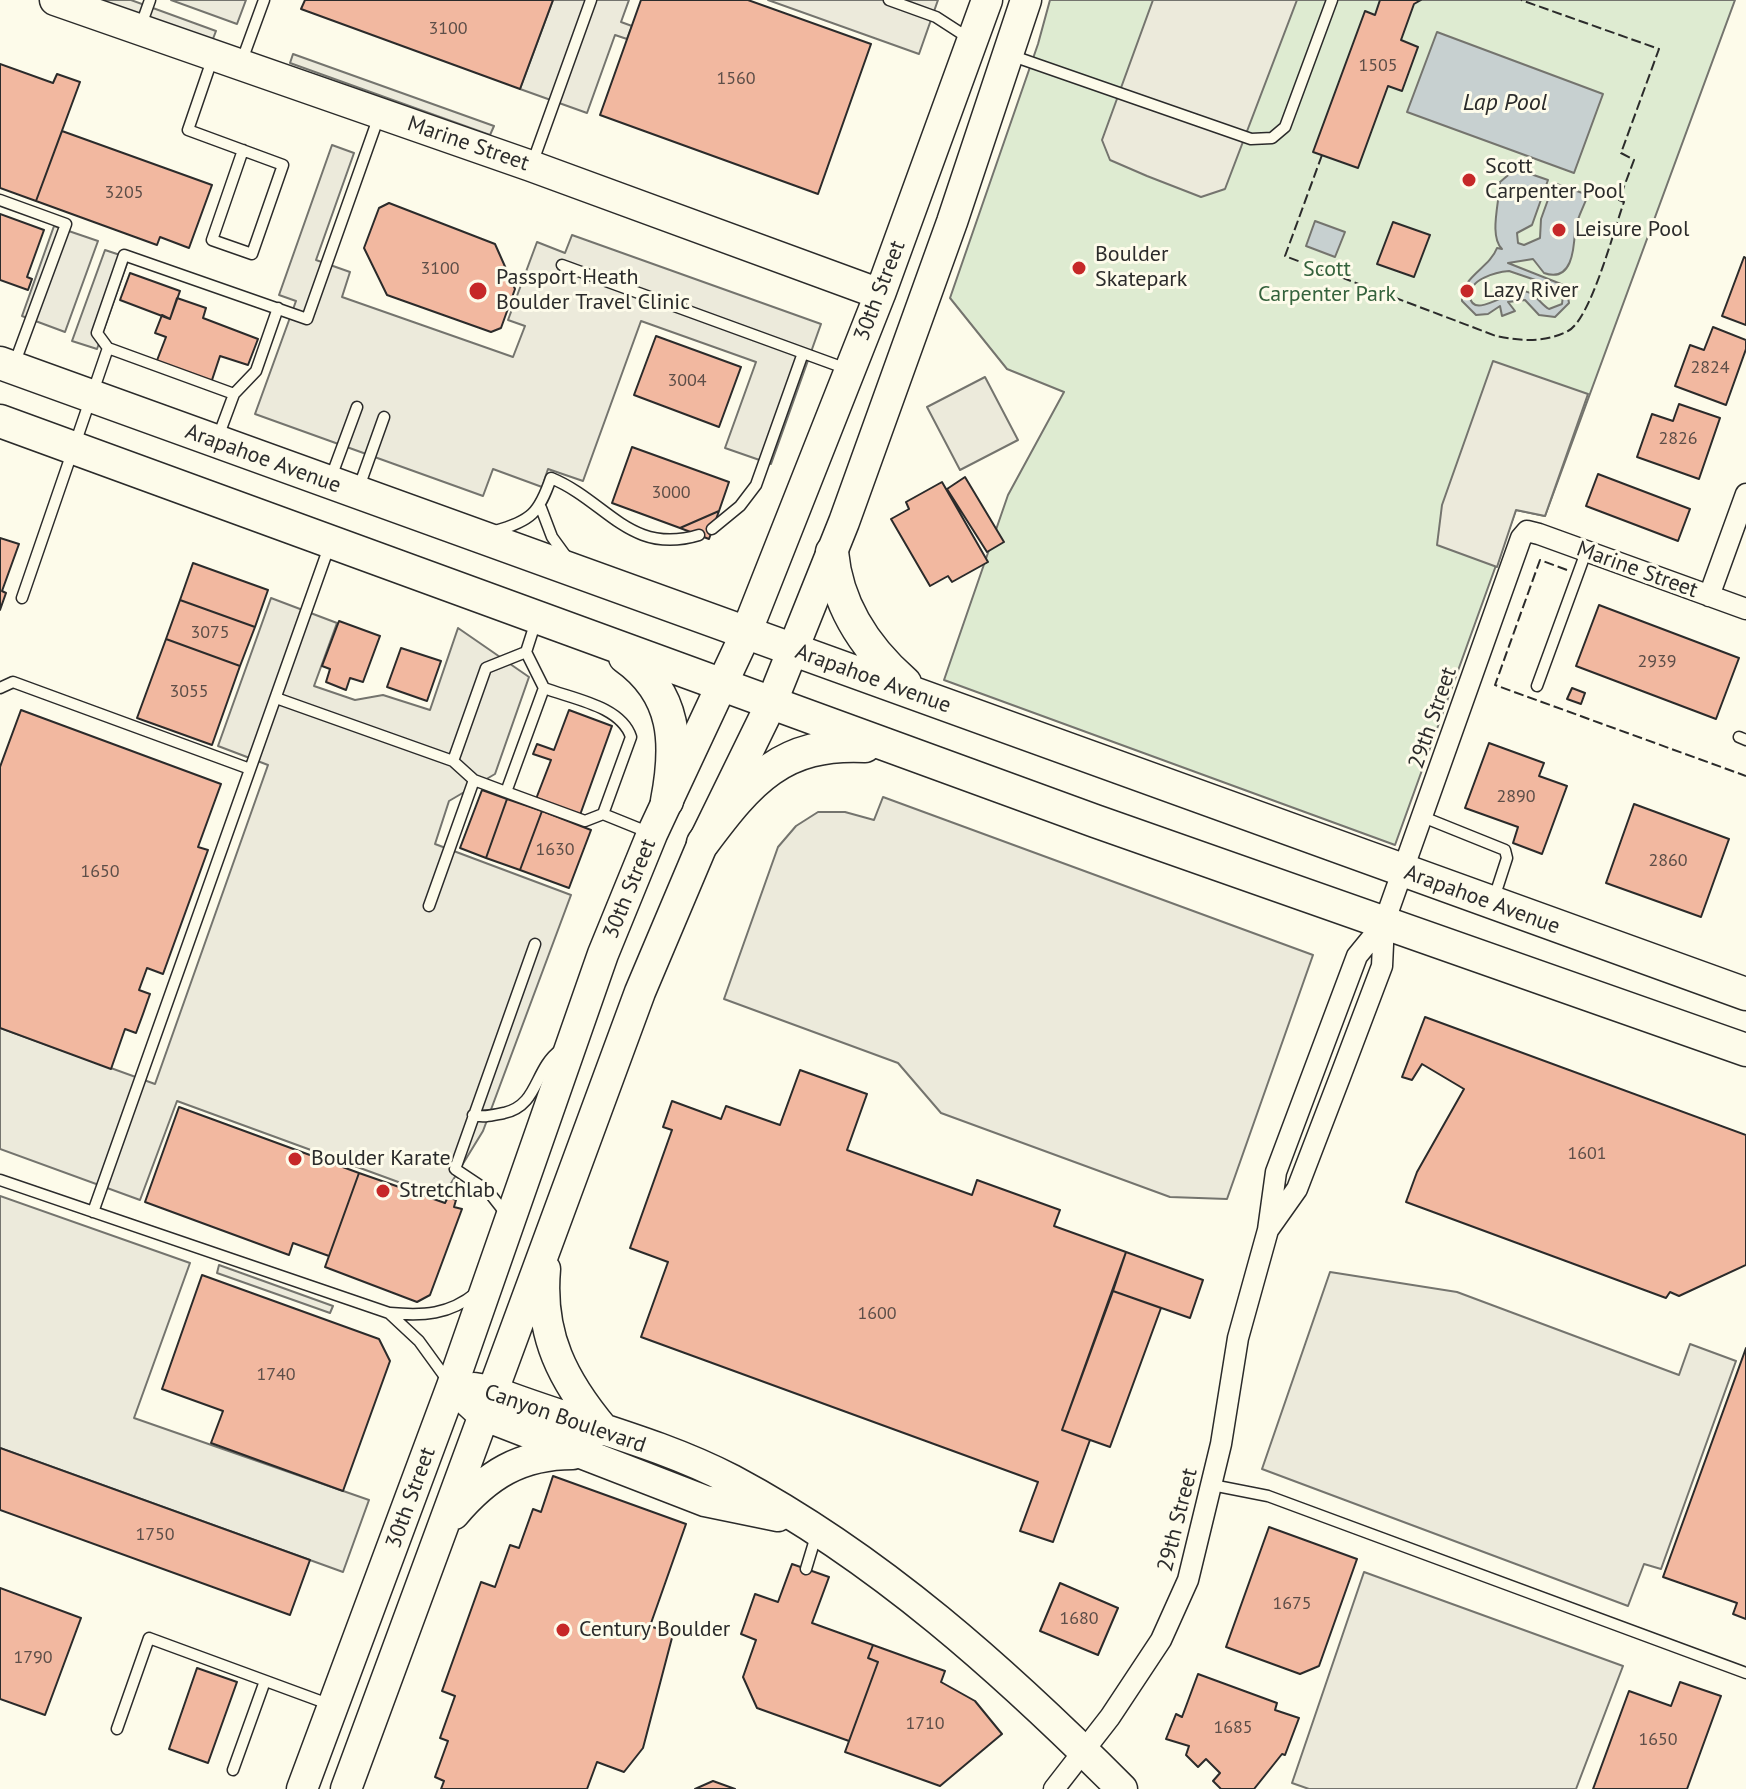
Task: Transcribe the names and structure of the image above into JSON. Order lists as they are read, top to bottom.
{
  "streets": {
    "main road": [
      "Marine Street",
      "30th Street",
      "Arapahoe Avenue",
      "Canyon Boulevard"
    ],
    "street": ["29th Street"]
  },
  "crossings": [
    ["Marine Street", "30th Street"],
    ["Marine Street", "29th Street"],
    ["30th Street", "Arapahoe Avenue"],
    ["30th Street", "Canyon Boulevard"],
    ["Arapahoe Avenue", "29th Street"],
    ["29th Street", "Canyon Boulevard"]
  ],
  "water": ["Lap Pool"],
  "parks": ["Scott Carpenter Park"],
  "places": [
    "Scott Carpenter Pool",
    "Leisure Pool",
    "Boulder Skatepark",
    "Passport Heath Boulder Travel Clinic",
    "Lazy River",
    "Boulder Karate",
    "Stretchlab",
    "Century Boulder"
  ],
  "house_numbers": [
    "3100",
    "1505",
    "1560",
    "3205",
    "3100",
    "2824",
    "3004",
    "2826",
    "3000",
    "3075",
    "2939",
    "3055",
    "2890",
    "1630",
    "2860",
    "1650",
    "1601",
    "1600",
    "1740",
    "1750",
    "1675",
    "1680",
    "1790",
    "1710",
    "1685",
    "1650"
  ]
}
